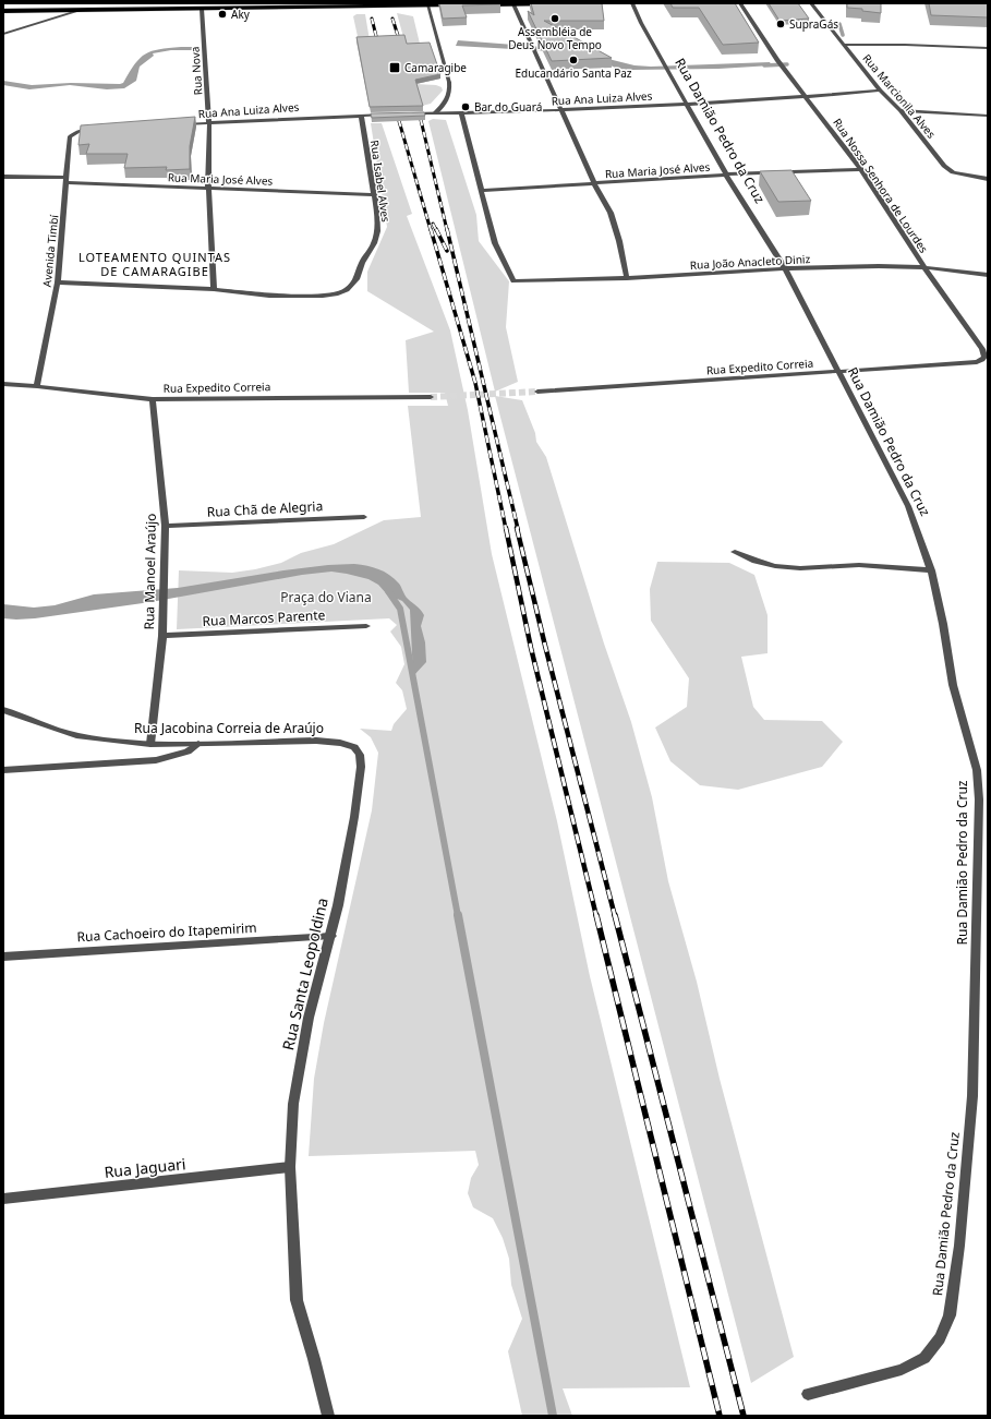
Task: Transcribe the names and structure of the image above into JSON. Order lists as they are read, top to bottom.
{
  "streets": {
    "street": [
      "Rua Nova",
      "Rua Marcionila Alves",
      "Rua Ana Luiza Alves",
      "Rua Damião Pedro da Cruz",
      "Rua Maria José Alves",
      "Rua Isabel Alves",
      "Rua Nossa Senhora de Lourdes",
      "Avenida Timbí",
      "Rua João Anacleto Diniz",
      "Rua Expedito Correia",
      "Rua Chã de Alegria",
      "Rua Manoel Araújo",
      "Rua Marcos Parente",
      "Rua Jacobina Correia de Araújo",
      "Rua Cachoeiro do Itapemirim",
      "Rua Santa Leopoldina",
      "Rua Jaguari"
    ]
  },
  "crossings": [
    ["Rua Nova", "Rua Ana Luiza Alves"],
    ["Rua Nova", "Rua Maria José Alves"],
    ["Rua Nova", "Rua Isabel Alves"],
    ["Rua Marcionila Alves", "Rua Ana Luiza Alves"],
    ["Rua Ana Luiza Alves", "Rua Damião Pedro da Cruz"],
    ["Rua Ana Luiza Alves", "Rua Isabel Alves"],
    ["Rua Ana Luiza Alves", "Rua Nossa Senhora de Lourdes"],
    ["Rua Damião Pedro da Cruz", "Rua Maria José Alves"],
    ["Rua Damião Pedro da Cruz", "Rua João Anacleto Diniz"],
    ["Rua Damião Pedro da Cruz", "Rua Expedito Correia"],
    ["Rua Maria José Alves", "Rua Isabel Alves"],
    ["Rua Maria José Alves", "Rua Nossa Senhora de Lourdes"],
    ["Rua Maria José Alves", "Avenida Timbí"],
    ["Rua Maria José Alves", "Rua João Anacleto Diniz"],
    ["Rua Isabel Alves", "Avenida Timbí"],
    ["Rua Nossa Senhora de Lourdes", "Rua João Anacleto Diniz"],
    ["Rua Nossa Senhora de Lourdes", "Rua Expedito Correia"],
    ["Avenida Timbí", "Rua Expedito Correia"],
    ["Rua Expedito Correia", "Rua Manoel Araújo"],
    ["Rua Chã de Alegria", "Rua Manoel Araújo"],
    ["Rua Manoel Araújo", "Rua Marcos Parente"],
    ["Rua Manoel Araújo", "Rua Jacobina Correia de Araújo"],
    ["Rua Jacobina Correia de Araújo", "Rua Santa Leopoldina"],
    ["Rua Cachoeiro do Itapemirim", "Rua Santa Leopoldina"],
    ["Rua Santa Leopoldina", "Rua Jaguari"]
  ],
  "districts": ["LOTEAMENTO QUINTAS DE CAMARAGIBE"],
  "parks": ["Praça do Viana"],
  "places": {
    "other": [
      "Aky",
      "Assembléia de Deus Novo Tempo",
      "SupraGás",
      "Educandário Santa Paz",
      "Bar do Guará"
    ],
    "transit": ["Camaragibe"]
  }
}
